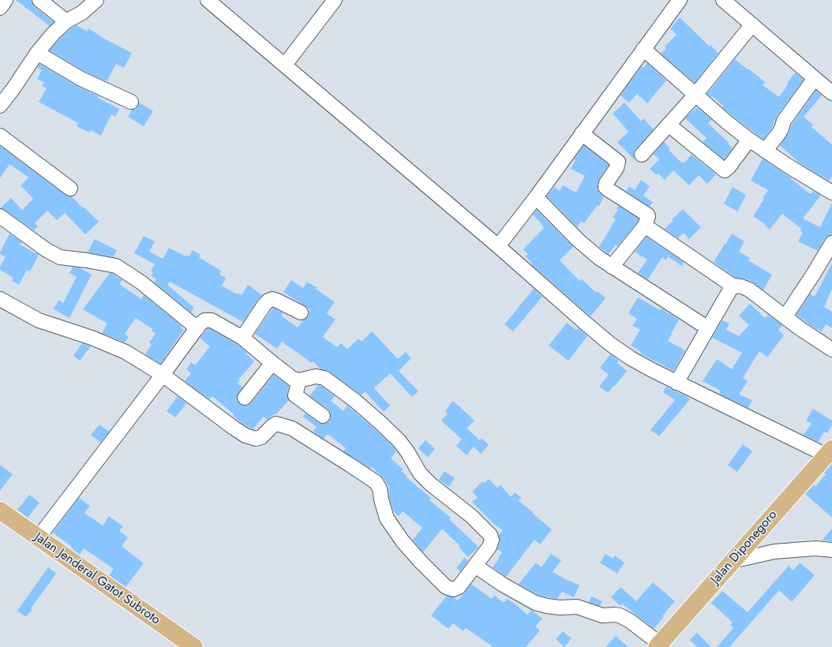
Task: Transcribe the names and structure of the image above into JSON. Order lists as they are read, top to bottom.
{
  "streets": {
    "main road": ["Jalan Diponegoro", "Jalan Jenderal Gatot Subroto"]
  }
}
